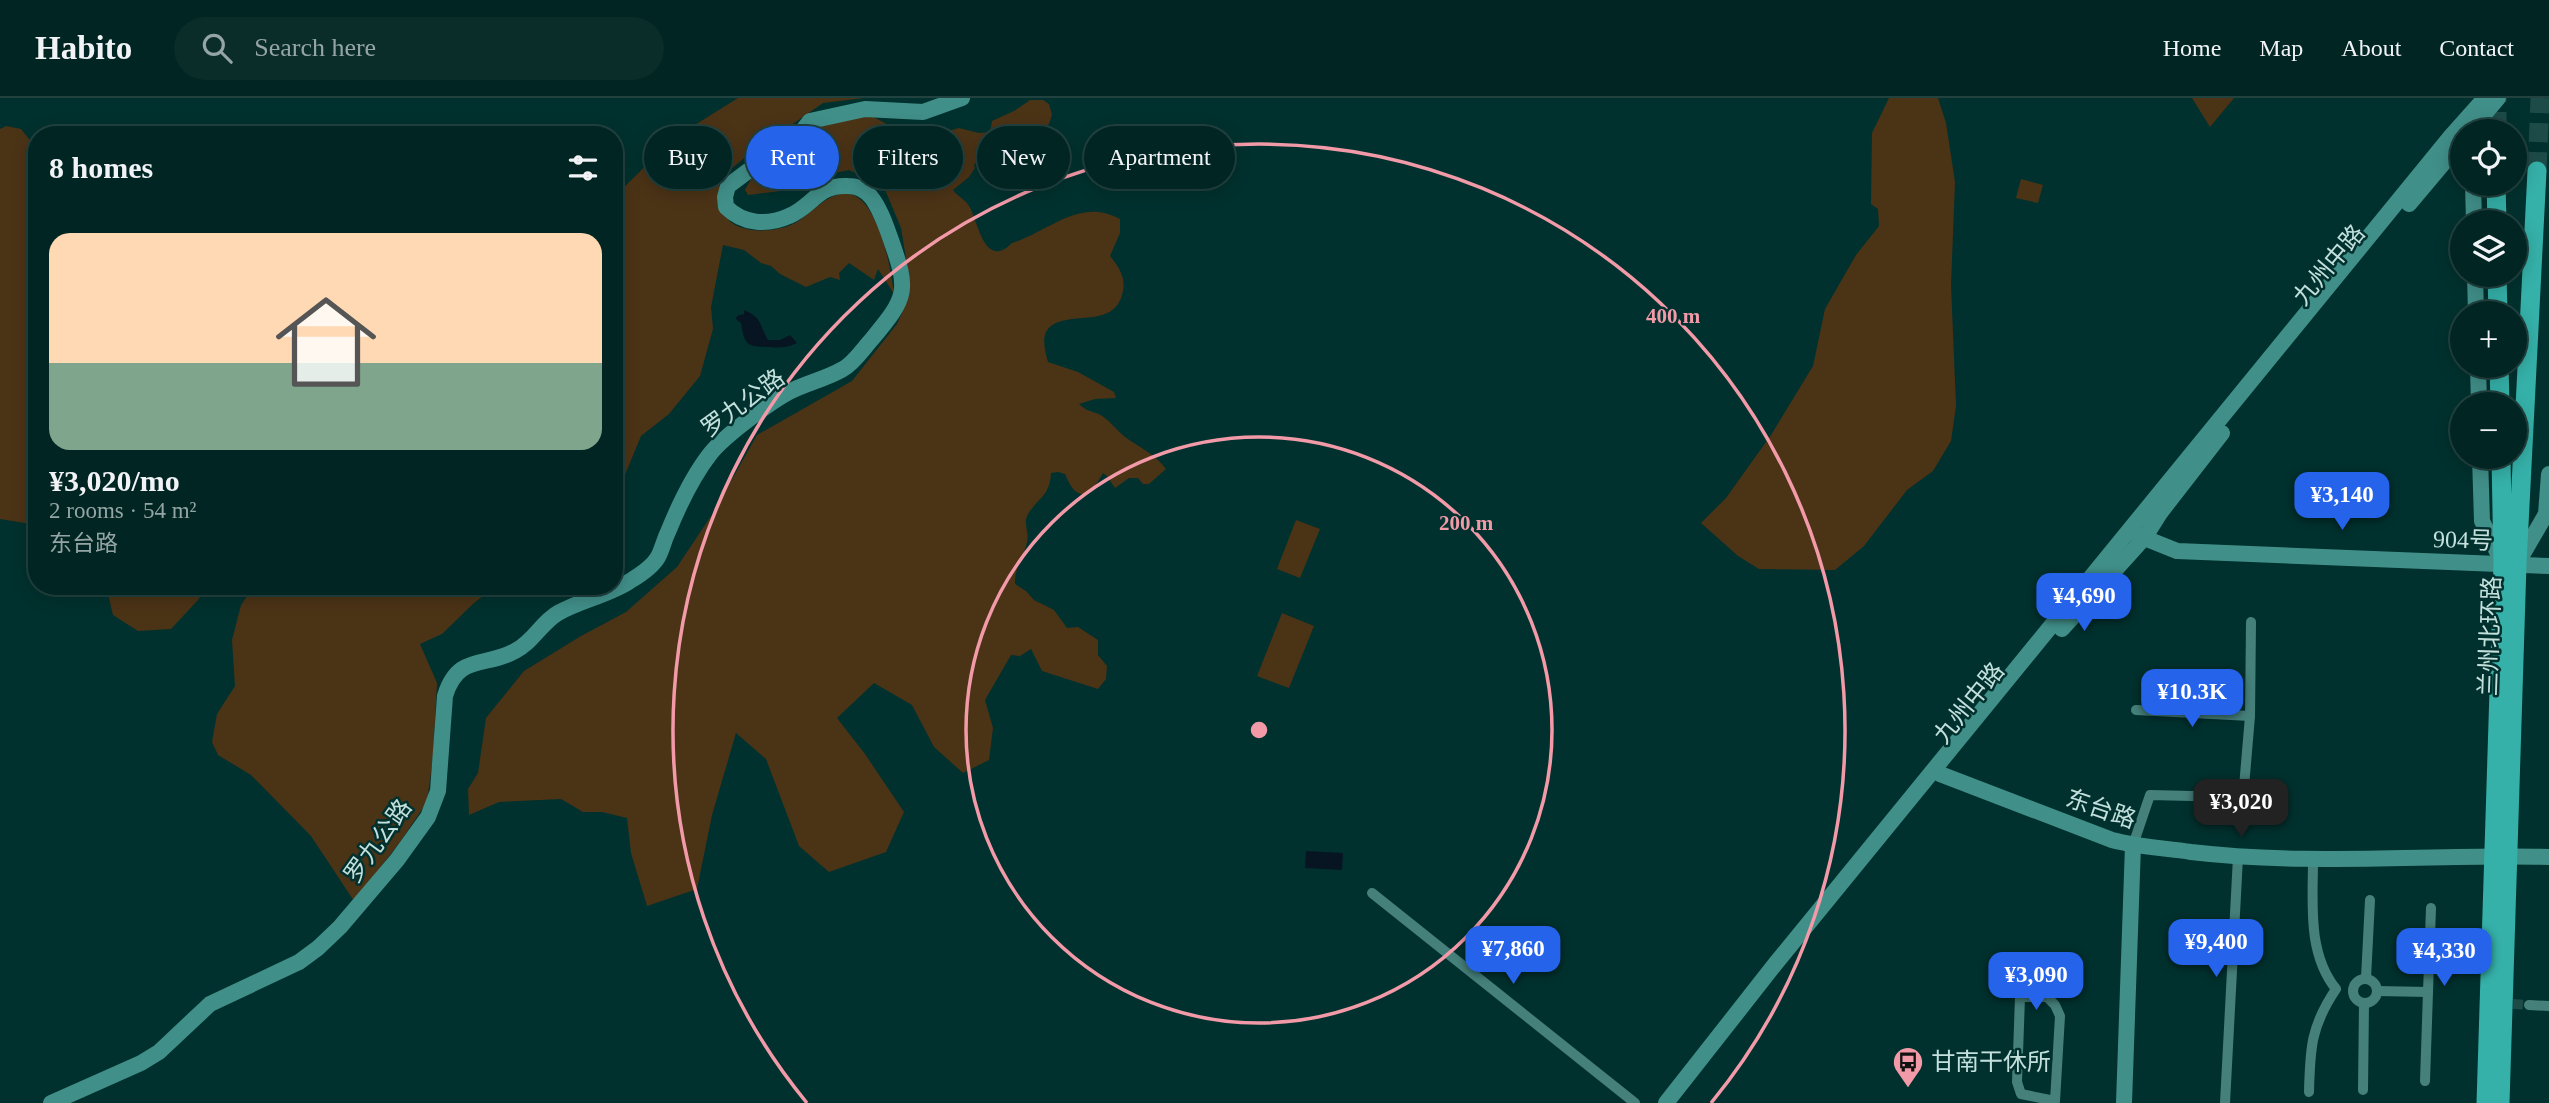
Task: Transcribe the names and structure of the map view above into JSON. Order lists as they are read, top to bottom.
{
  "streets": {
    "highway": ["兰州北环路"],
    "street": [
      "九州中路",
      "罗九公路",
      "904号",
      "东台路"
    ]
  },
  "crossings": [
    ["九州中路", "904号"],
    ["九州中路", "东台路"],
    ["904号", "兰州北环路"],
    ["兰州北环路", "东台路"]
  ],
  "places": {
    "bus stop": ["甘南干休所"]
  },
  "page": {
    "header": "Habito",
    "search": "Search here",
    "nav": [
      "Home",
      "Map",
      "About",
      "Contact"
    ],
    "map_buttons": ["+", "−"],
    "chip": [
      "Buy",
      "Rent",
      "Filters",
      "New",
      "Apartment"
    ],
    "heading": "8 homes",
    "list": [
      {
        "name": "¥3,020/mo",
        "note": "2 rooms · 54 m² · 东台路"
      }
    ],
    "price": [
      "¥3,140",
      "¥4,690",
      "¥10.3K",
      "¥3,020",
      "¥9,400",
      "¥7,860",
      "¥4,330",
      "¥3,090"
    ]
  },
  "rings": ["400 m", "200 m"]
}
